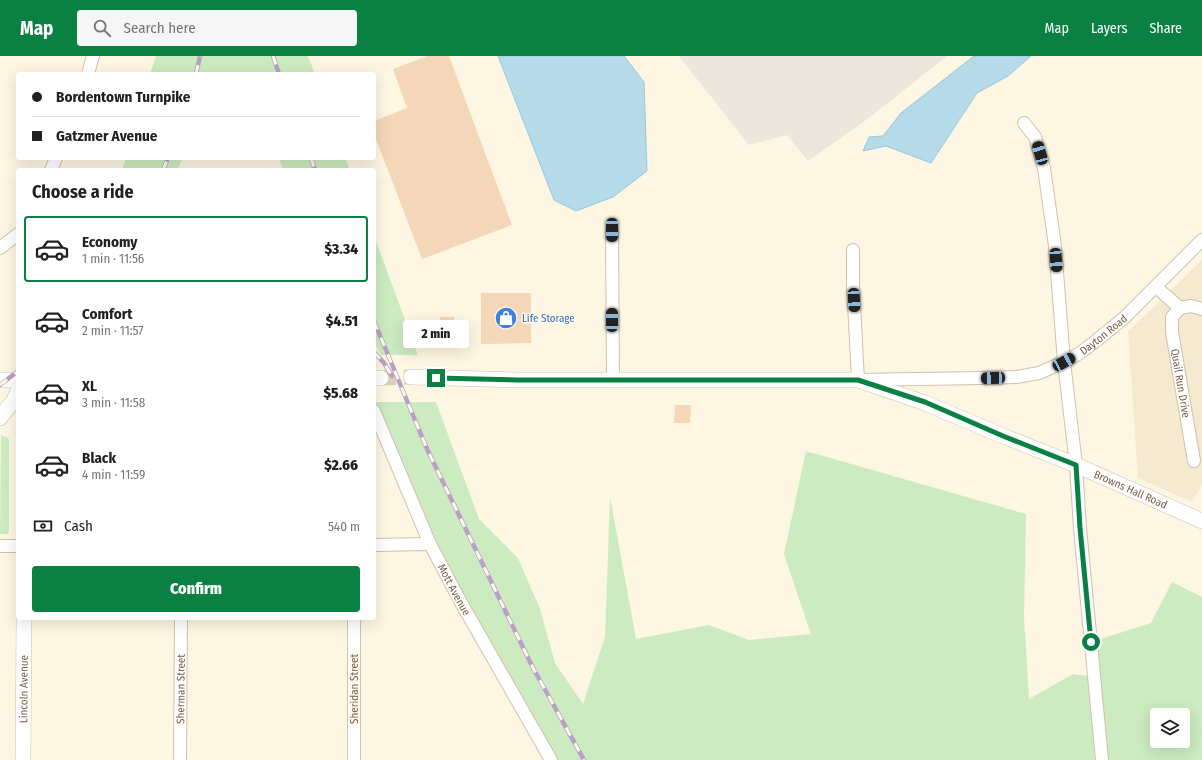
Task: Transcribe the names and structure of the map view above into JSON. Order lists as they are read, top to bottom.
{
  "streets": {
    "street": [
      "Dayton Road",
      "Quail Run Drive",
      "Browns Hall Road",
      "Mott Avenue",
      "Lincoln Avenue",
      "Sherman Street",
      "Sheridan Street"
    ]
  },
  "crossings": [
    ["Dayton Road", "Browns Hall Road"]
  ],
  "places": {
    "shop": ["Life Storage"]
  },
  "page": {
    "header": "Map",
    "search": "Search here",
    "nav": ["Map", "Layers", "Share"],
    "banner": ["Bordentown Turnpike", "Gatzmer Avenue"],
    "heading": "Choose a ride",
    "list": [
      {
        "name": "Economy",
        "note": "1 min · 11:56",
        "value": "$3.34"
      },
      {
        "name": "Comfort",
        "note": "2 min · 11:57",
        "value": "$4.51"
      },
      {
        "name": "XL",
        "note": "3 min · 11:58",
        "value": "$5.68"
      },
      {
        "name": "Black",
        "note": "4 min · 11:59",
        "value": "$2.66"
      }
    ],
    "bubble": "2 min",
    "pay": ["Cash", "540 m"],
    "buttons": "Confirm"
  }
}
